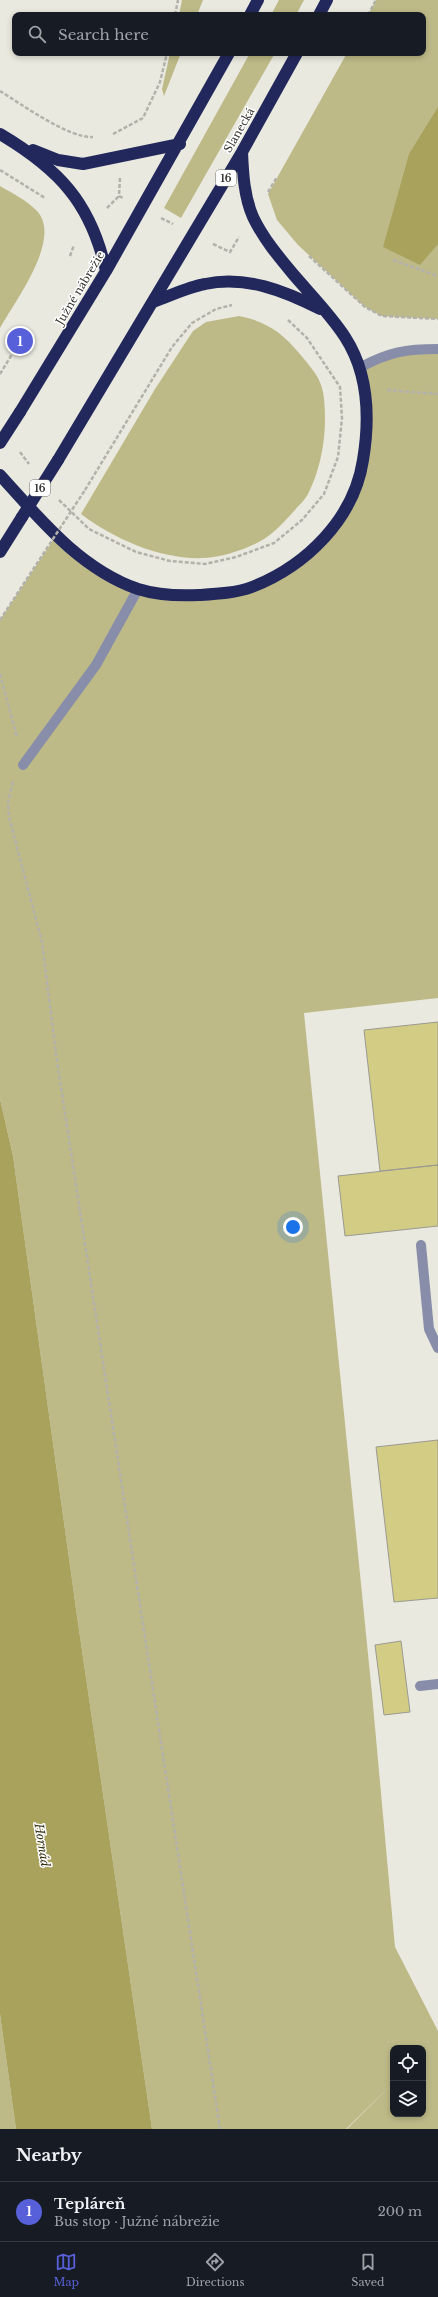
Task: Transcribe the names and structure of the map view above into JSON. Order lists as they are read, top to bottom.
{
  "streets": {
    "highway": ["Slanecká", "16", "Južné nábrežie"]
  },
  "crossings": [
    ["Slanecká", "16"]
  ],
  "water": ["Hornád"],
  "page": {
    "search": "Search here",
    "pins": "1",
    "heading": "Nearby",
    "list": [
      {
        "mark": "1",
        "name": "Tepláreň",
        "note": "Bus stop · Južné nábrežie",
        "value": "200 m"
      }
    ],
    "nav": ["Map", "Directions", "Saved"]
  }
}
